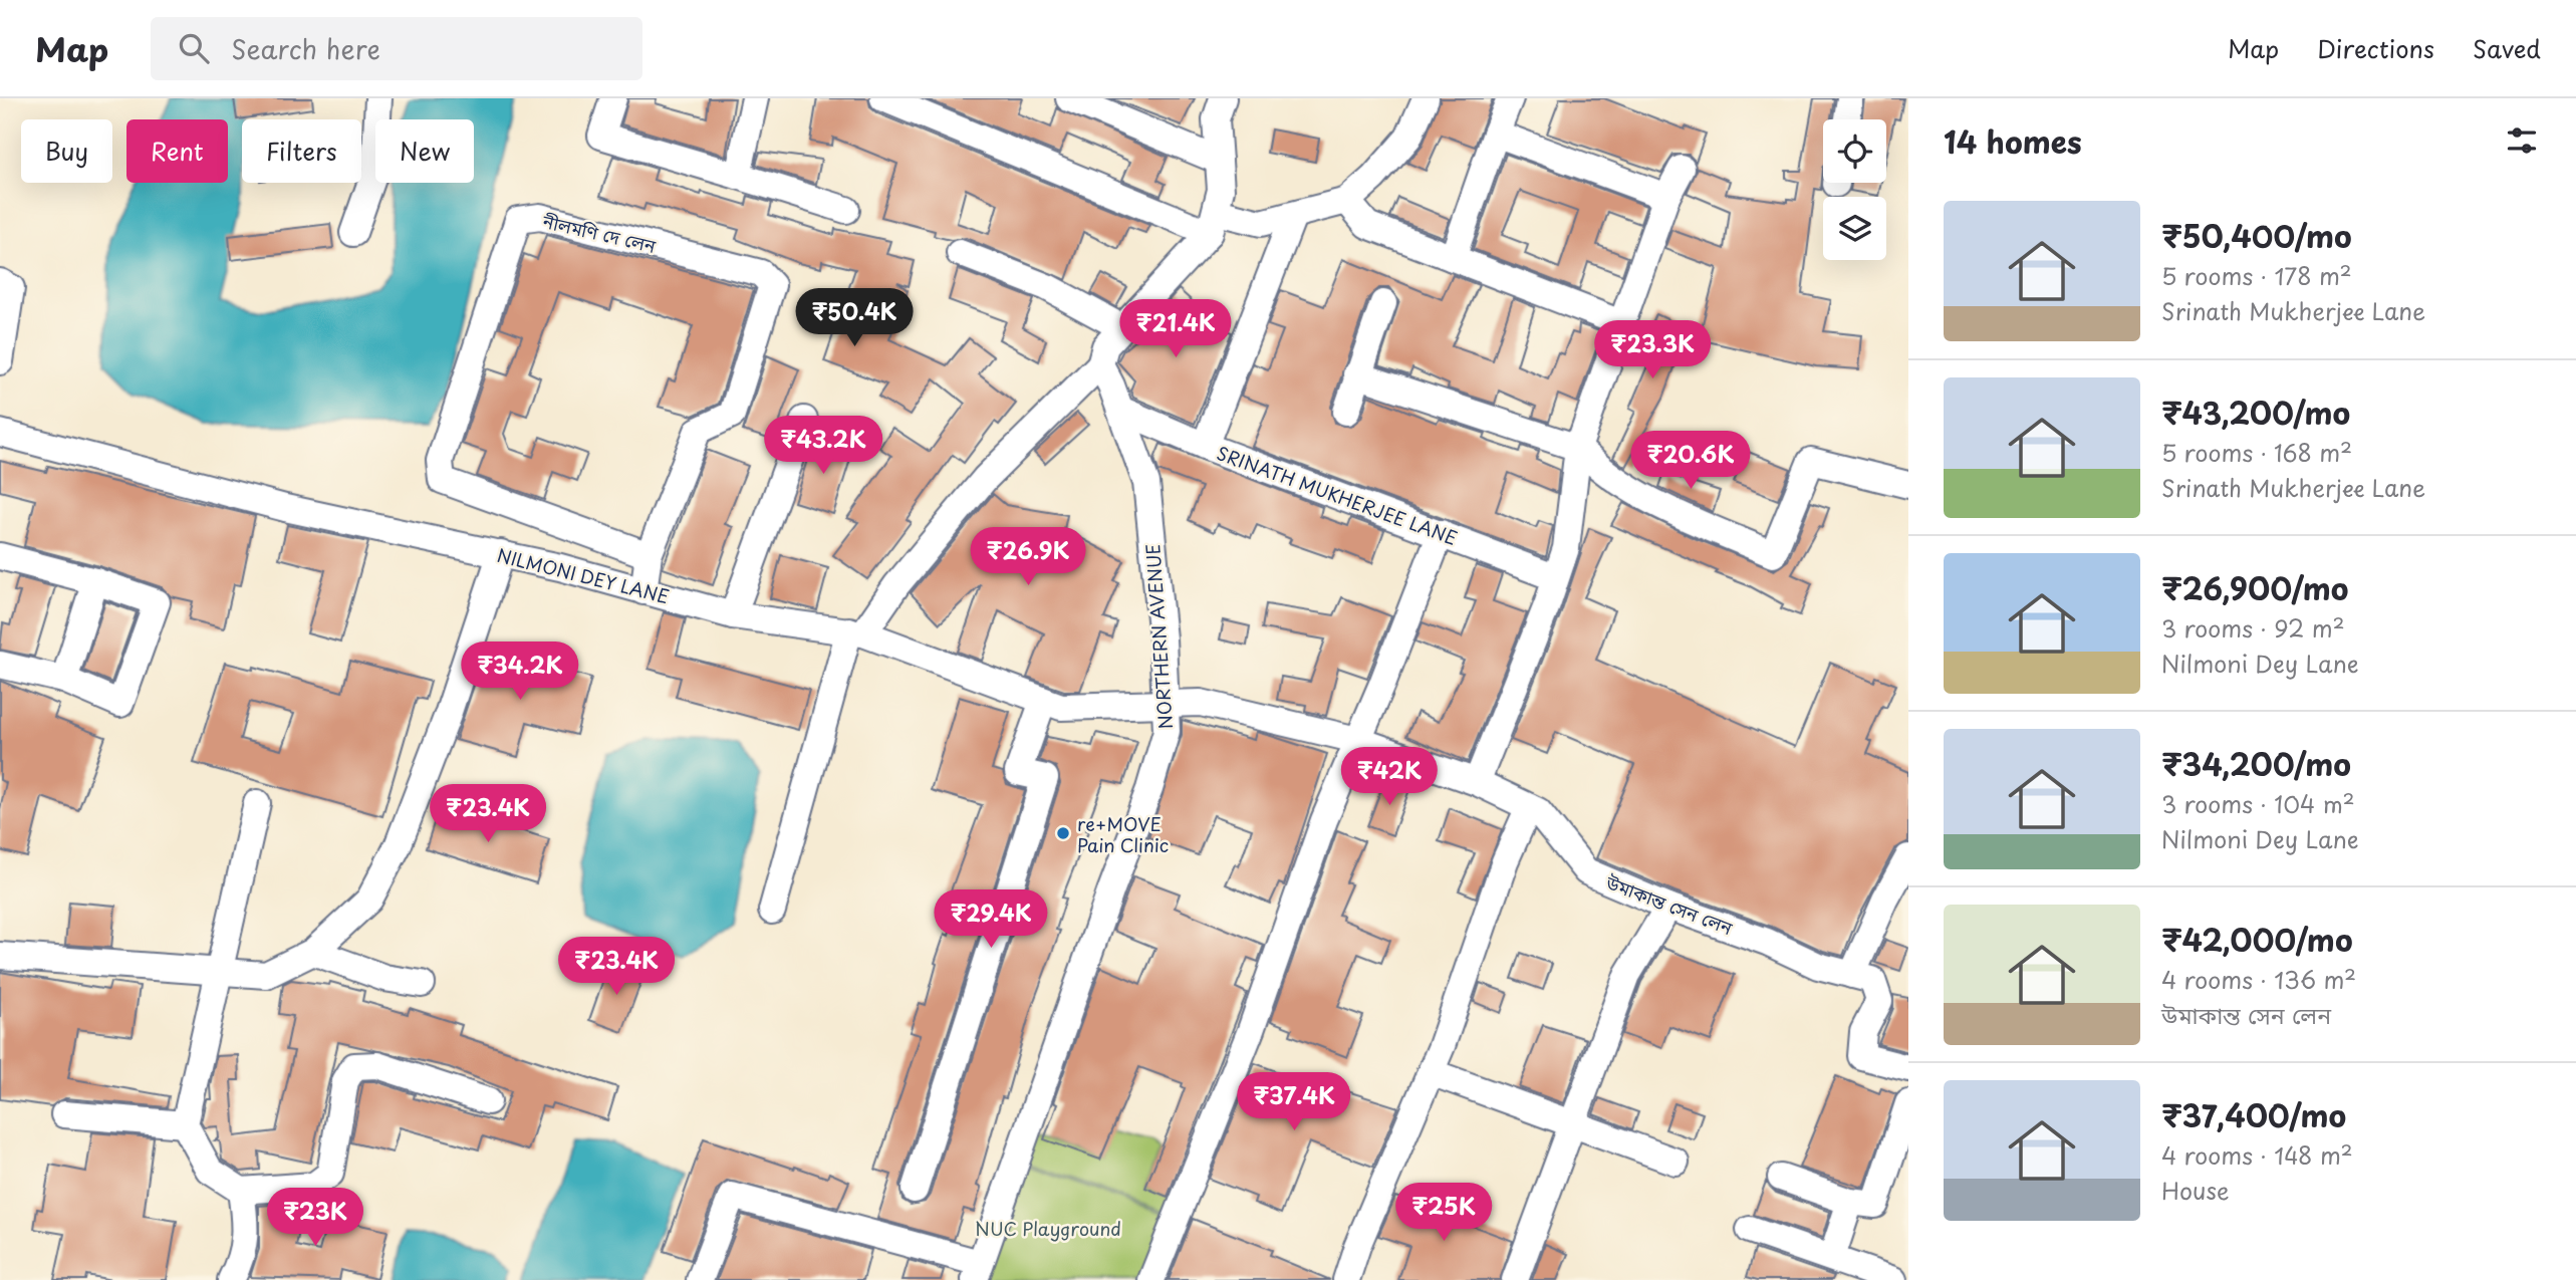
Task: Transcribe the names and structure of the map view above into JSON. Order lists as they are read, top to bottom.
{
  "streets": {
    "street": [
      "নীলমণি দে লেন",
      "SRINATH MUKHERJEE LANE",
      "NILMONI DEY LANE",
      "NORTHERN AVENUE",
      "উমাকান্ত সেন লেন"
    ]
  },
  "crossings": [
    ["নীলমণি দে লেন", "NILMONI DEY LANE"],
    ["SRINATH MUKHERJEE LANE", "NORTHERN AVENUE"],
    ["NILMONI DEY LANE", "NORTHERN AVENUE"],
    ["NILMONI DEY LANE", "উমাকান্ত সেন লেন"],
    ["NORTHERN AVENUE", "উমাকান্ত সেন লেন"]
  ],
  "parks": ["NUC Playground"],
  "places": ["re+MOVE Pain Clinic"],
  "page": {
    "header": "Map",
    "search": "Search here",
    "nav": ["Map", "Directions", "Saved"],
    "heading": "14 homes",
    "chip": [
      "Buy",
      "Rent",
      "Filters",
      "New"
    ],
    "list": [
      {
        "name": "₹50,400/mo",
        "note": "5 rooms · 178 m² · Srinath Mukherjee Lane"
      },
      {
        "name": "₹43,200/mo",
        "note": "5 rooms · 168 m² · Srinath Mukherjee Lane"
      },
      {
        "name": "₹26,900/mo",
        "note": "3 rooms · 92 m² · Nilmoni Dey Lane"
      },
      {
        "name": "₹34,200/mo",
        "note": "3 rooms · 104 m² · Nilmoni Dey Lane"
      },
      {
        "name": "₹42,000/mo",
        "note": "4 rooms · 136 m² · উমাকান্ত সেন লেন"
      },
      {
        "name": "₹37,400/mo",
        "note": "4 rooms · 148 m² · House"
      }
    ],
    "price": [
      "₹50.4K",
      "₹21.4K",
      "₹23.3K",
      "₹43.2K",
      "₹20.6K",
      "₹26.9K",
      "₹34.2K",
      "₹42K",
      "₹23.4K",
      "₹29.4K",
      "₹23.4K",
      "₹37.4K",
      "₹25K",
      "₹23K"
    ]
  }
}
